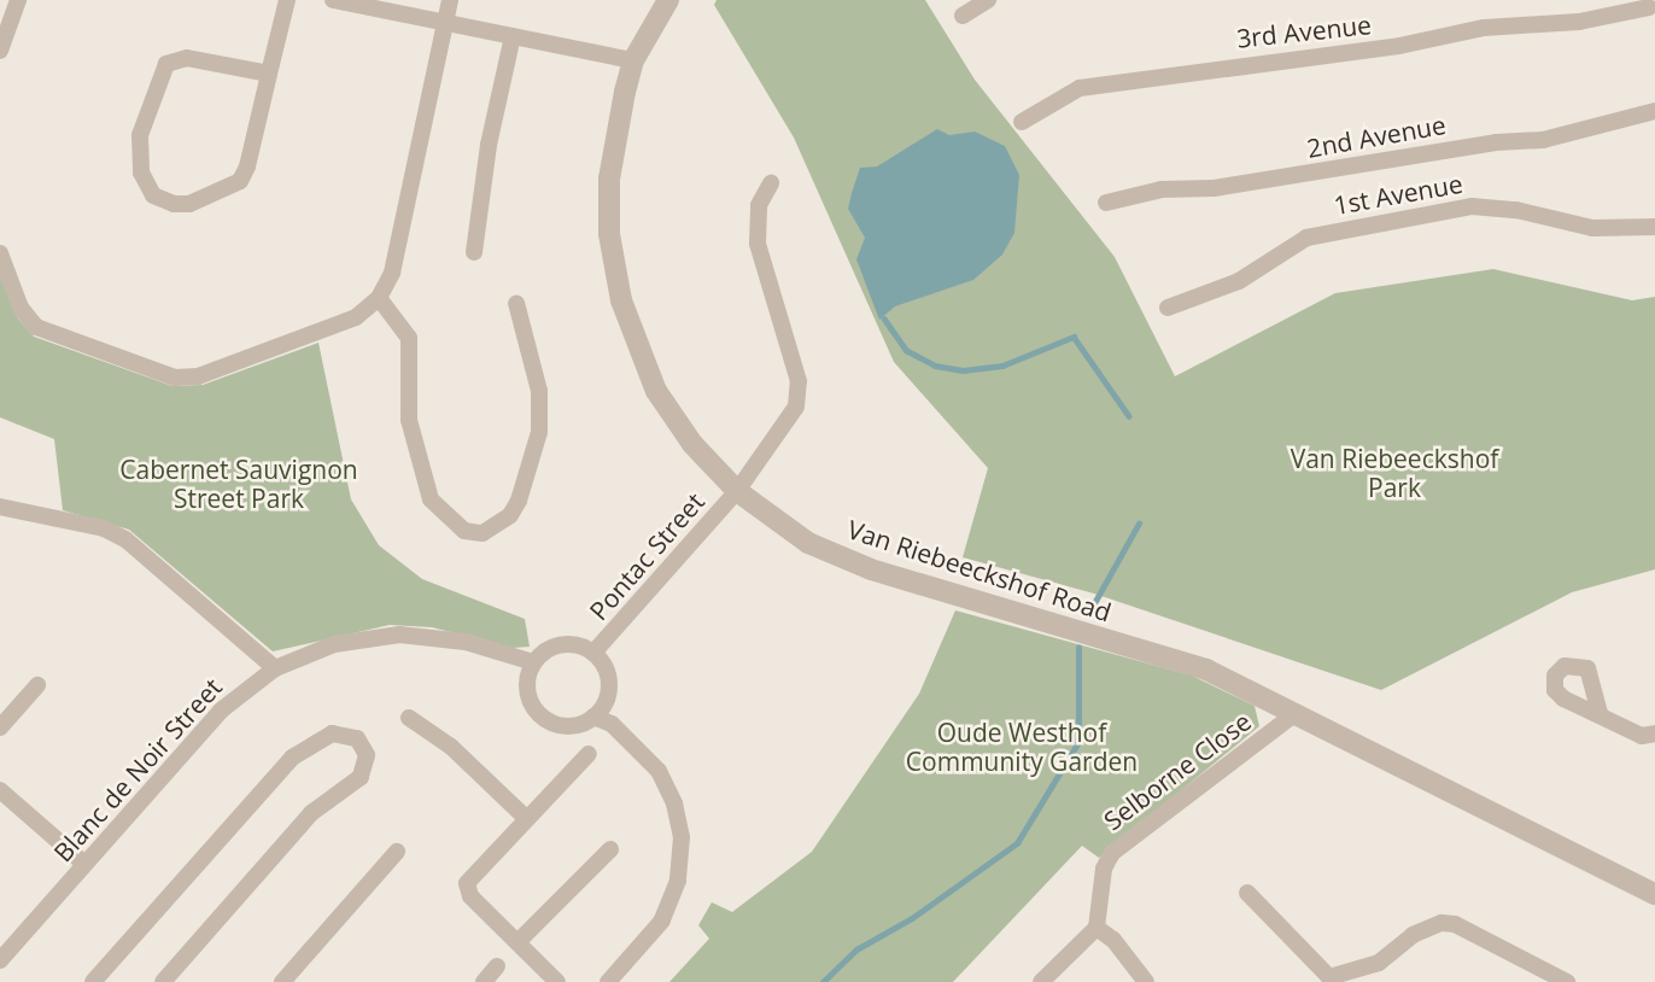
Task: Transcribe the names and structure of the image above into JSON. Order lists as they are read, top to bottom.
{
  "streets": {
    "street": [
      "3rd Avenue",
      "2nd Avenue",
      "1st Avenue",
      "Pontac Street",
      "Van Riebeeckshof Road",
      "Blanc de Noir Street",
      "Selborne Close"
    ]
  },
  "crossings": [
    ["Pontac Street", "Van Riebeeckshof Road"],
    ["Pontac Street", "Blanc de Noir Street"],
    ["Van Riebeeckshof Road", "Selborne Close"]
  ],
  "parks": ["Van Riebeeckshof Park", "Cabernet Sauvignon Street Park", "Oude Westhof Community Garden"]
}
